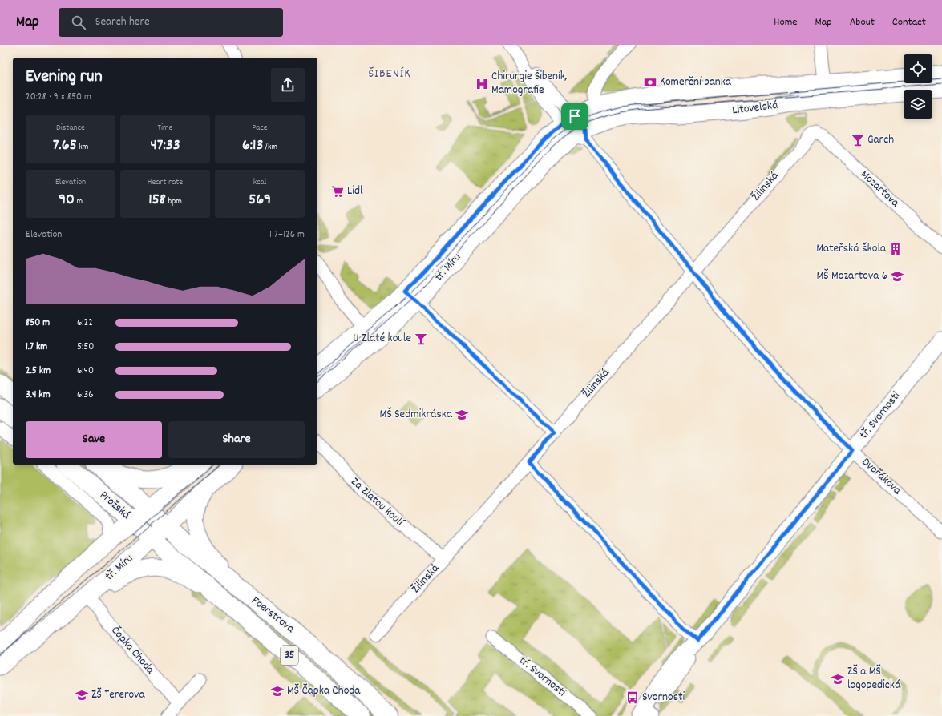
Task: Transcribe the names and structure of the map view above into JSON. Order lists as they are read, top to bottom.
{
  "streets": {
    "main road": [
      "Litovelská",
      "tř. Míru",
      "Pražská",
      "Foerstrova",
      "35"
    ],
    "street": [
      "Žilinská",
      "Mozartova",
      "tř. Svornosti",
      "Dvořákova",
      "Za Zlatou koulí",
      "Čapka Choda"
    ]
  },
  "crossings": [
    ["Litovelská", "tř. Míru"],
    ["Litovelská", "Dvořákova"],
    ["Žilinská", "Mozartova"],
    ["Žilinská", "Dvořákova"],
    ["Žilinská", "Za Zlatou koulí"],
    ["tř. Míru", "Dvořákova"],
    ["tř. Míru", "Pražská"],
    ["tř. Míru", "Foerstrova"],
    ["tř. Míru", "Čapka Choda"],
    ["tř. Svornosti", "Dvořákova"],
    ["Pražská", "Foerstrova"]
  ],
  "districts": ["ŠIBENÍK"],
  "places": {
    "bank": ["Komerční banka"],
    "hospital": ["Chirurgie Šibeník, Mamografie"],
    "bar": ["Garch", "U Zlaté koule"],
    "supermarket": ["Lidl"],
    "building": ["Mateřská škola"],
    "school or university": [
      "MŠ Mozartova 6",
      "MŠ Sedmikráska",
      "ZŠ a MŠ logopedická",
      "MŠ Čapka Choda",
      "ZŠ Tererova"
    ],
    "bus stop": ["Svornosti"]
  },
  "page": {
    "header": "Map",
    "search": "Search here",
    "nav": [
      "Home",
      "Map",
      "About",
      "Contact"
    ],
    "heading": ["Evening run", "20:28 · 9 × 850 m"],
    "stats": [
      ["Distance", "7.65 km"],
      ["Time", "47:33"],
      ["Pace", "6:13 /km"],
      ["Elevation", "90 m"],
      ["Heart rate", "158 bpm"],
      ["kcal", "569"]
    ],
    "chart": ["Elevation", "117–126 m"],
    "list": [
      {
        "name": "850 m",
        "note": "6:22"
      },
      {
        "name": "1.7 km",
        "note": "5:50"
      },
      {
        "name": "2.5 km",
        "note": "6:40"
      },
      {
        "name": "3.4 km",
        "note": "6:36"
      }
    ],
    "buttons": ["Save", "Share"]
  }
}
